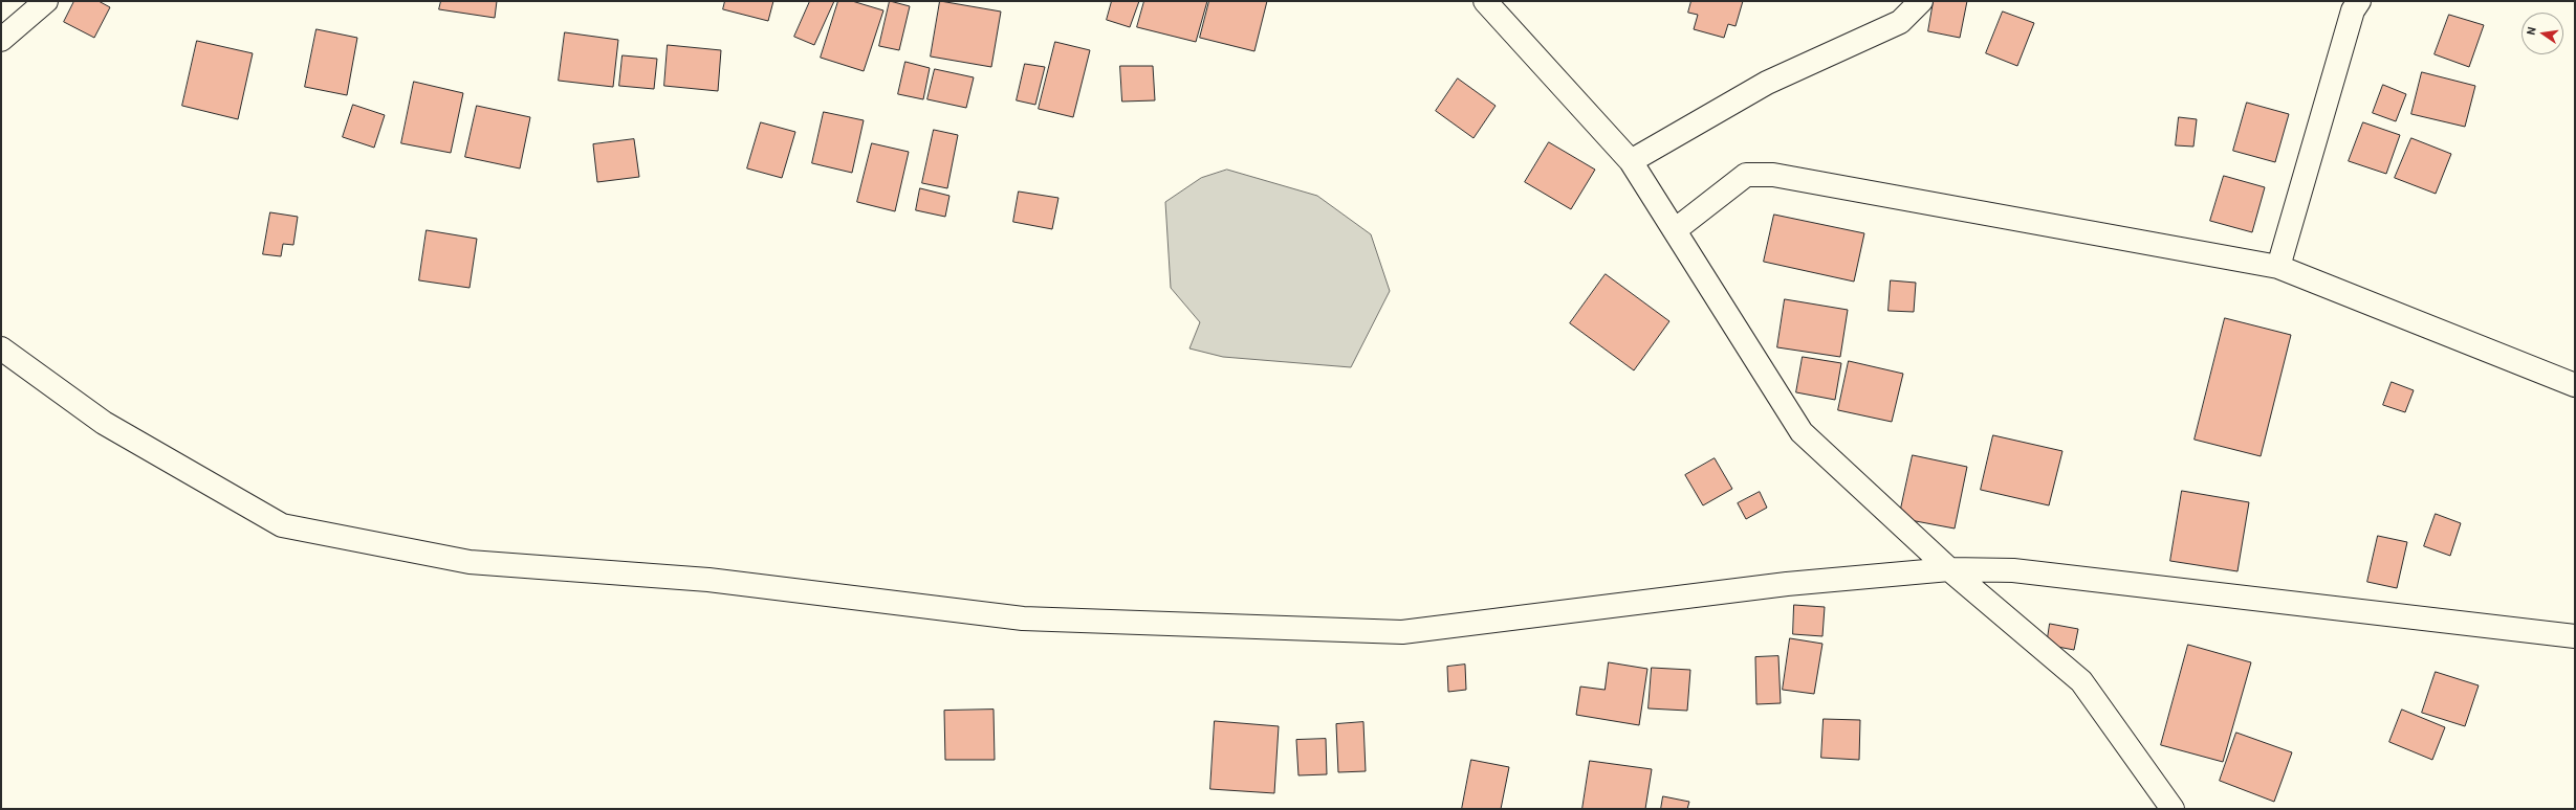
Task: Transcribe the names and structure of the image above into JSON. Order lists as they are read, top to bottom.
{
  "north": "left"
}
